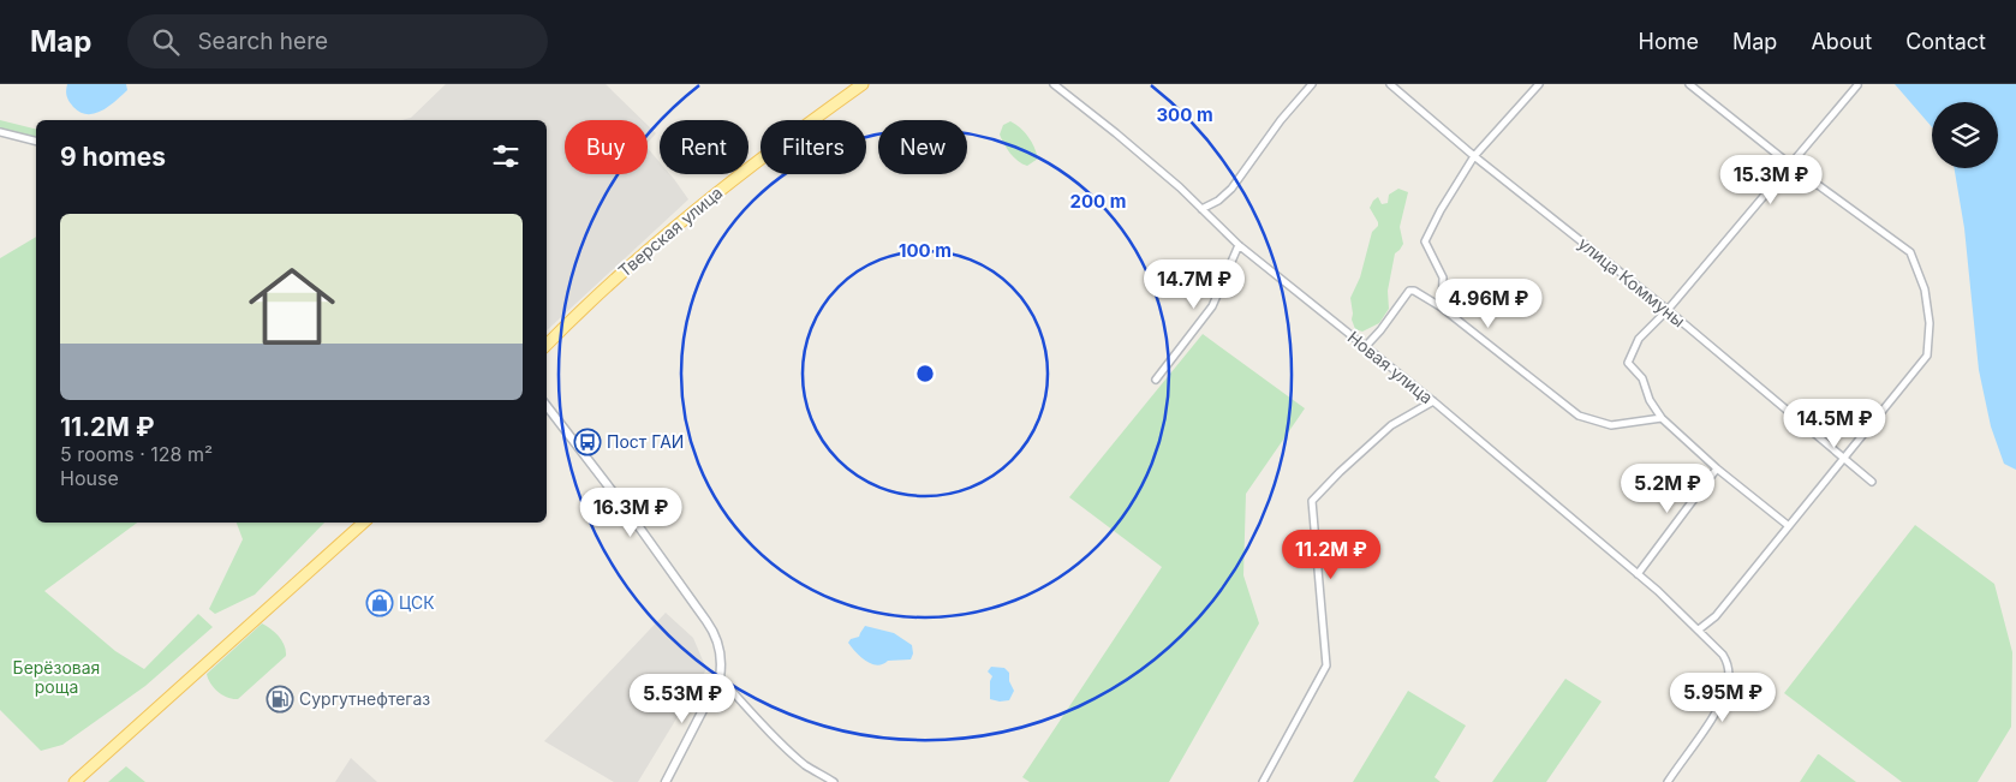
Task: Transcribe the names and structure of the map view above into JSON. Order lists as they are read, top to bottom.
{
  "streets": {
    "main road": ["Тверская улица"],
    "street": ["улица Коммуны", "Новая улица"]
  },
  "parks": ["Берёзовая роща"],
  "places": {
    "bus stop": ["Пост ГАИ"],
    "shop": ["ЦСК"],
    "fuel station": ["Сургутнефтегаз"]
  },
  "page": {
    "header": "Map",
    "search": "Search here",
    "nav": [
      "Home",
      "Map",
      "About",
      "Contact"
    ],
    "chip": [
      "Buy",
      "Rent",
      "Filters",
      "New"
    ],
    "heading": "9 homes",
    "price": [
      "15.3M ₽",
      "14.7M ₽",
      "4.96M ₽",
      "14.5M ₽",
      "5.2M ₽",
      "16.3M ₽",
      "11.2M ₽",
      "5.95M ₽",
      "5.53M ₽"
    ],
    "list": [
      {
        "name": "11.2M ₽",
        "note": "5 rooms · 128 m² · House"
      }
    ]
  },
  "rings": ["300 m", "200 m", "100 m"]
}
